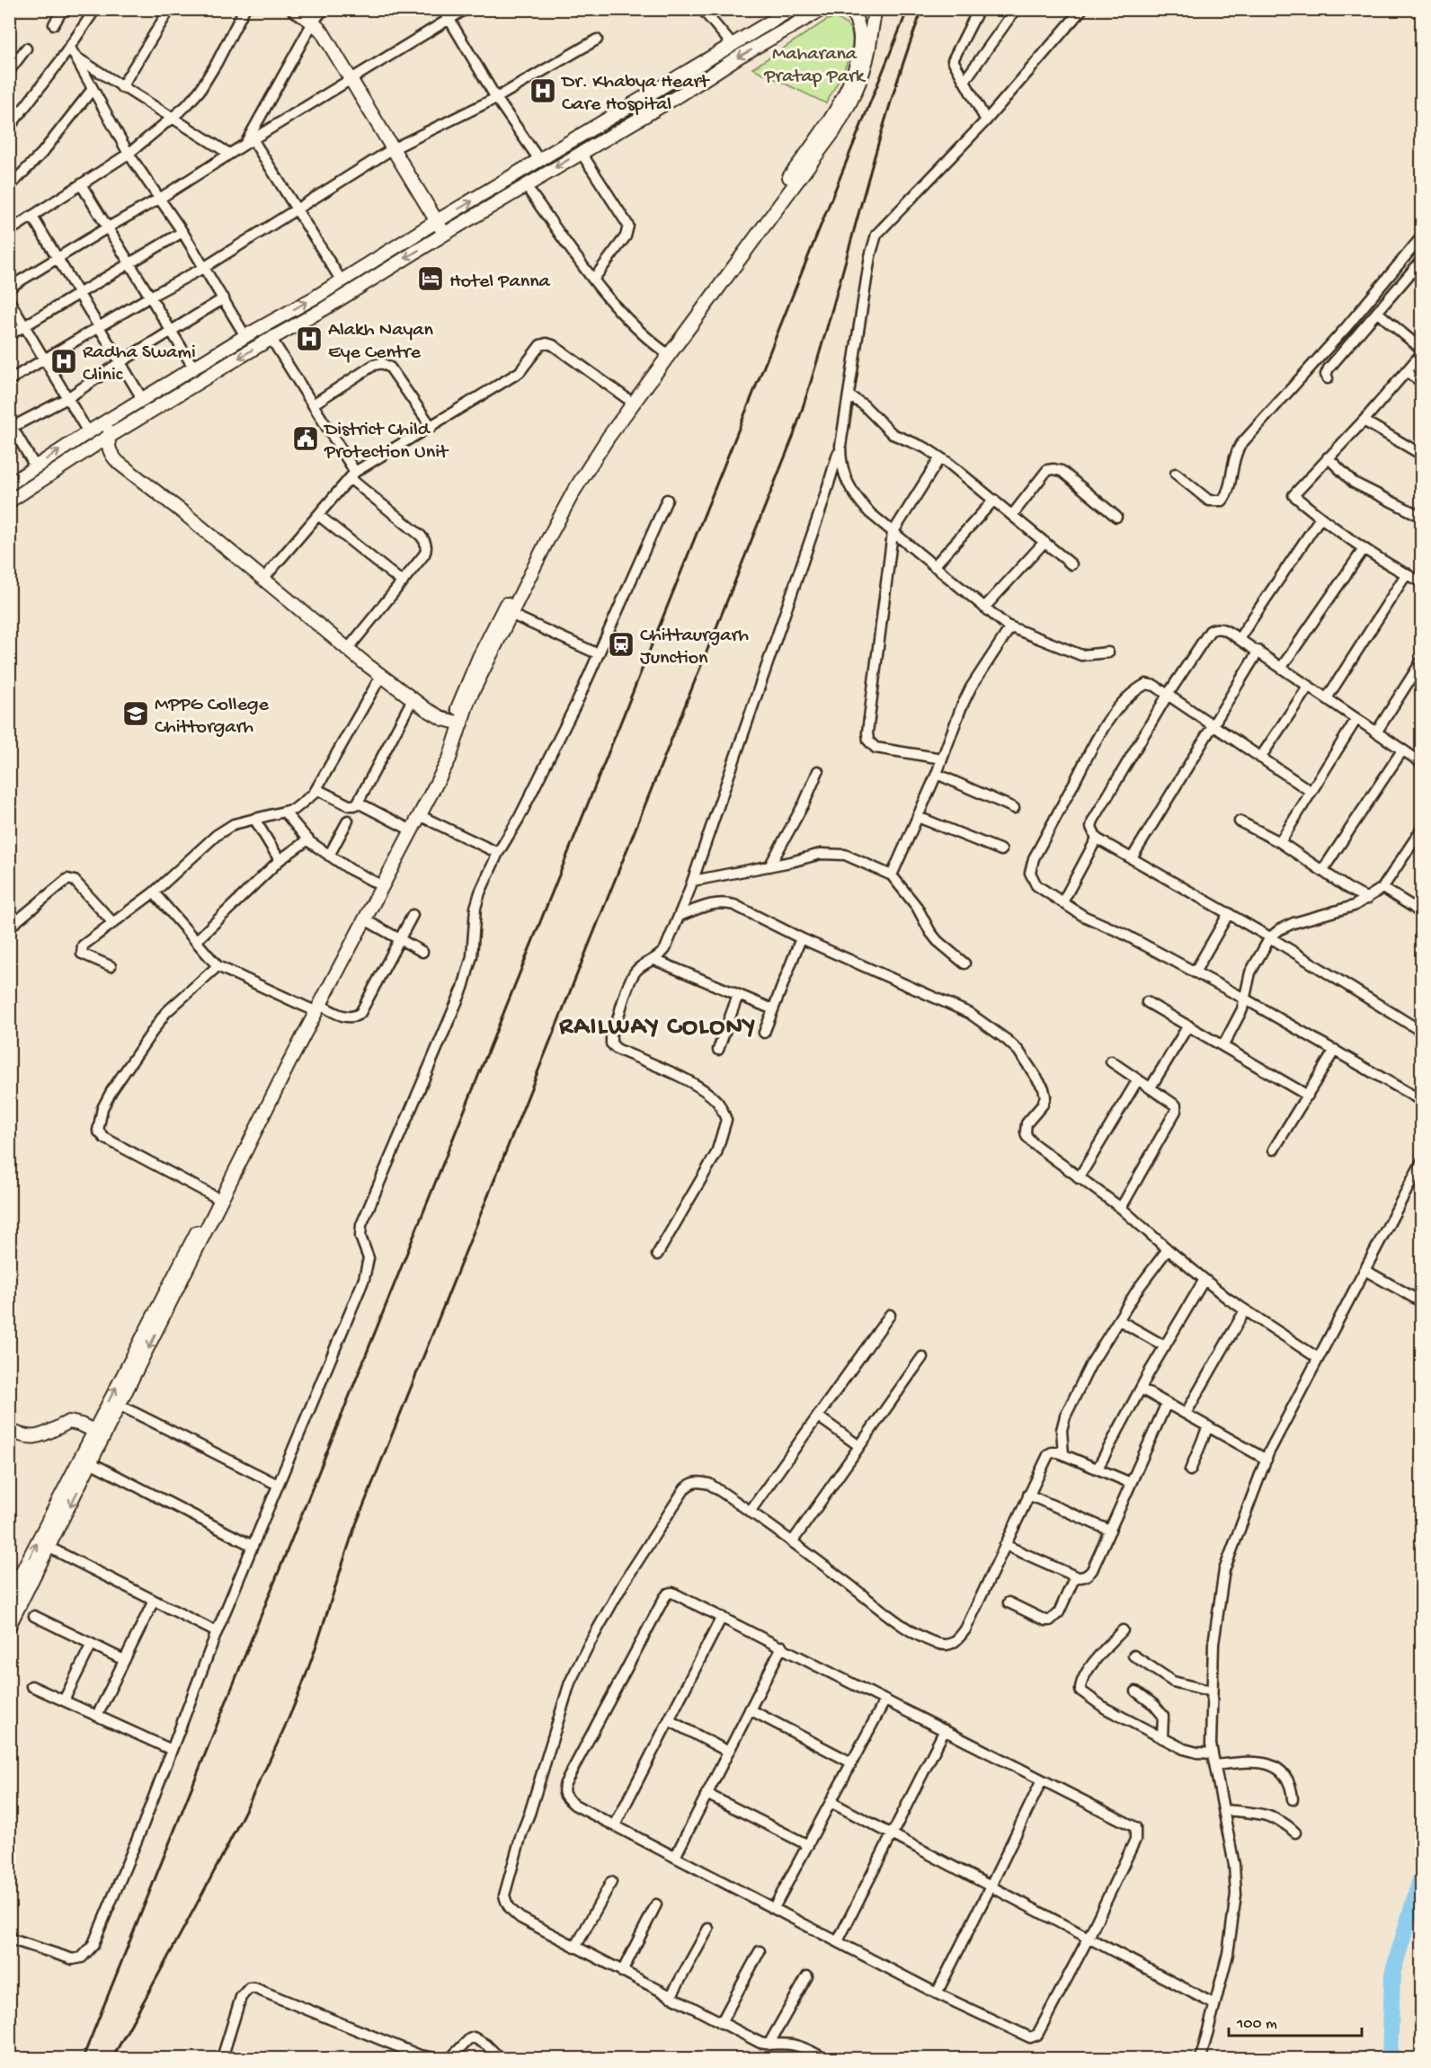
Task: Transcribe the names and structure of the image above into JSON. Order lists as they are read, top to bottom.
{
  "districts": ["RAILWAY COLONY"],
  "parks": ["Maharana Pratap Park"],
  "places": {
    "hospital": ["Dr. Khabya Heart Care Hospital", "Alakh Nayan Eye Centre", "Radha Swami Clinic"],
    "hotel": ["Hotel Panna"],
    "public building": ["District Child Protection Unit"],
    "station": ["Chittaurgarh Junction"],
    "school or university": ["MPPG College Chittorgarh"]
  },
  "scale_bar": "100 m"
}
